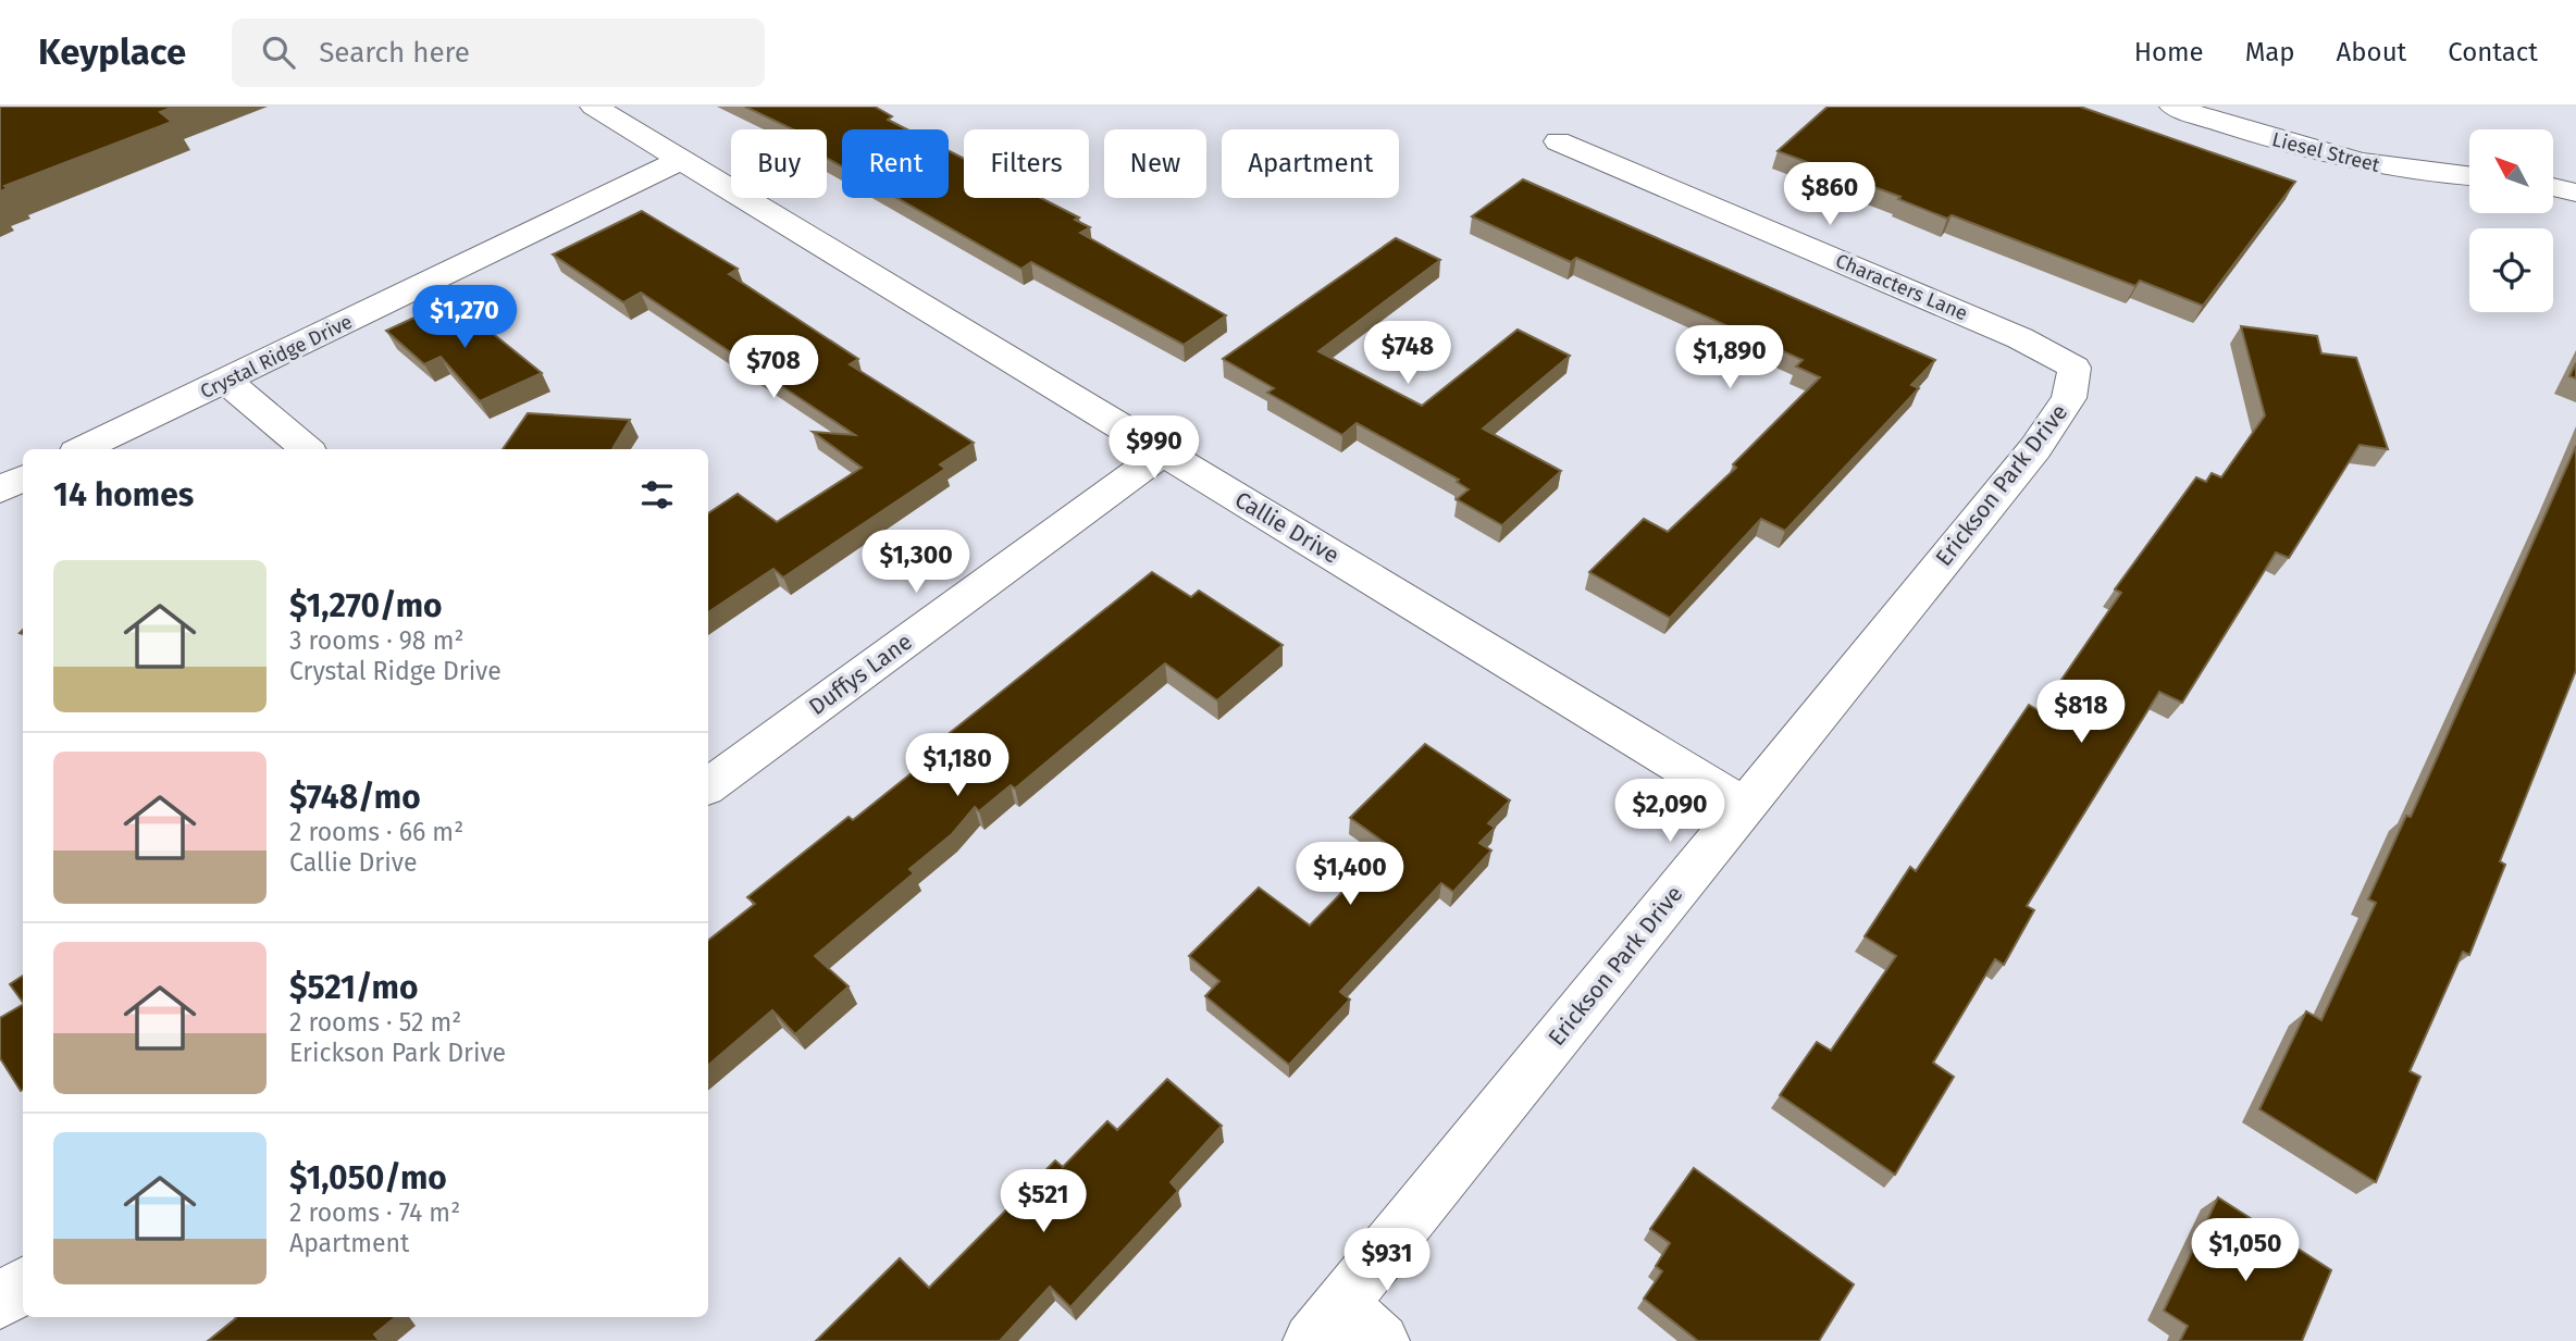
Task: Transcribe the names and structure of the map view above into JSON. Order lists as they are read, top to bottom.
{
  "streets": {
    "street": [
      "Liesel Street",
      "Characters Lane",
      "Crystal Ridge Drive",
      "Erickson Park Drive",
      "Callie Drive",
      "Duffys Lane"
    ]
  },
  "crossings": [
    ["Characters Lane", "Erickson Park Drive"],
    ["Crystal Ridge Drive", "Callie Drive"],
    ["Erickson Park Drive", "Callie Drive"],
    ["Callie Drive", "Duffys Lane"]
  ],
  "north": "top left",
  "page": {
    "header": "Keyplace",
    "search": "Search here",
    "nav": [
      "Home",
      "Map",
      "About",
      "Contact"
    ],
    "chip": [
      "Buy",
      "Rent",
      "Filters",
      "New",
      "Apartment"
    ],
    "price": [
      "$860",
      "$1,270",
      "$748",
      "$1,890",
      "$708",
      "$990",
      "$1,300",
      "$818",
      "$1,180",
      "$2,090",
      "$1,400",
      "$521",
      "$1,050",
      "$931"
    ],
    "heading": "14 homes",
    "list": [
      {
        "name": "$1,270/mo",
        "note": "3 rooms · 98 m² · Crystal Ridge Drive"
      },
      {
        "name": "$748/mo",
        "note": "2 rooms · 66 m² · Callie Drive"
      },
      {
        "name": "$521/mo",
        "note": "2 rooms · 52 m² · Erickson Park Drive"
      },
      {
        "name": "$1,050/mo",
        "note": "2 rooms · 74 m² · Apartment"
      }
    ]
  }
}
